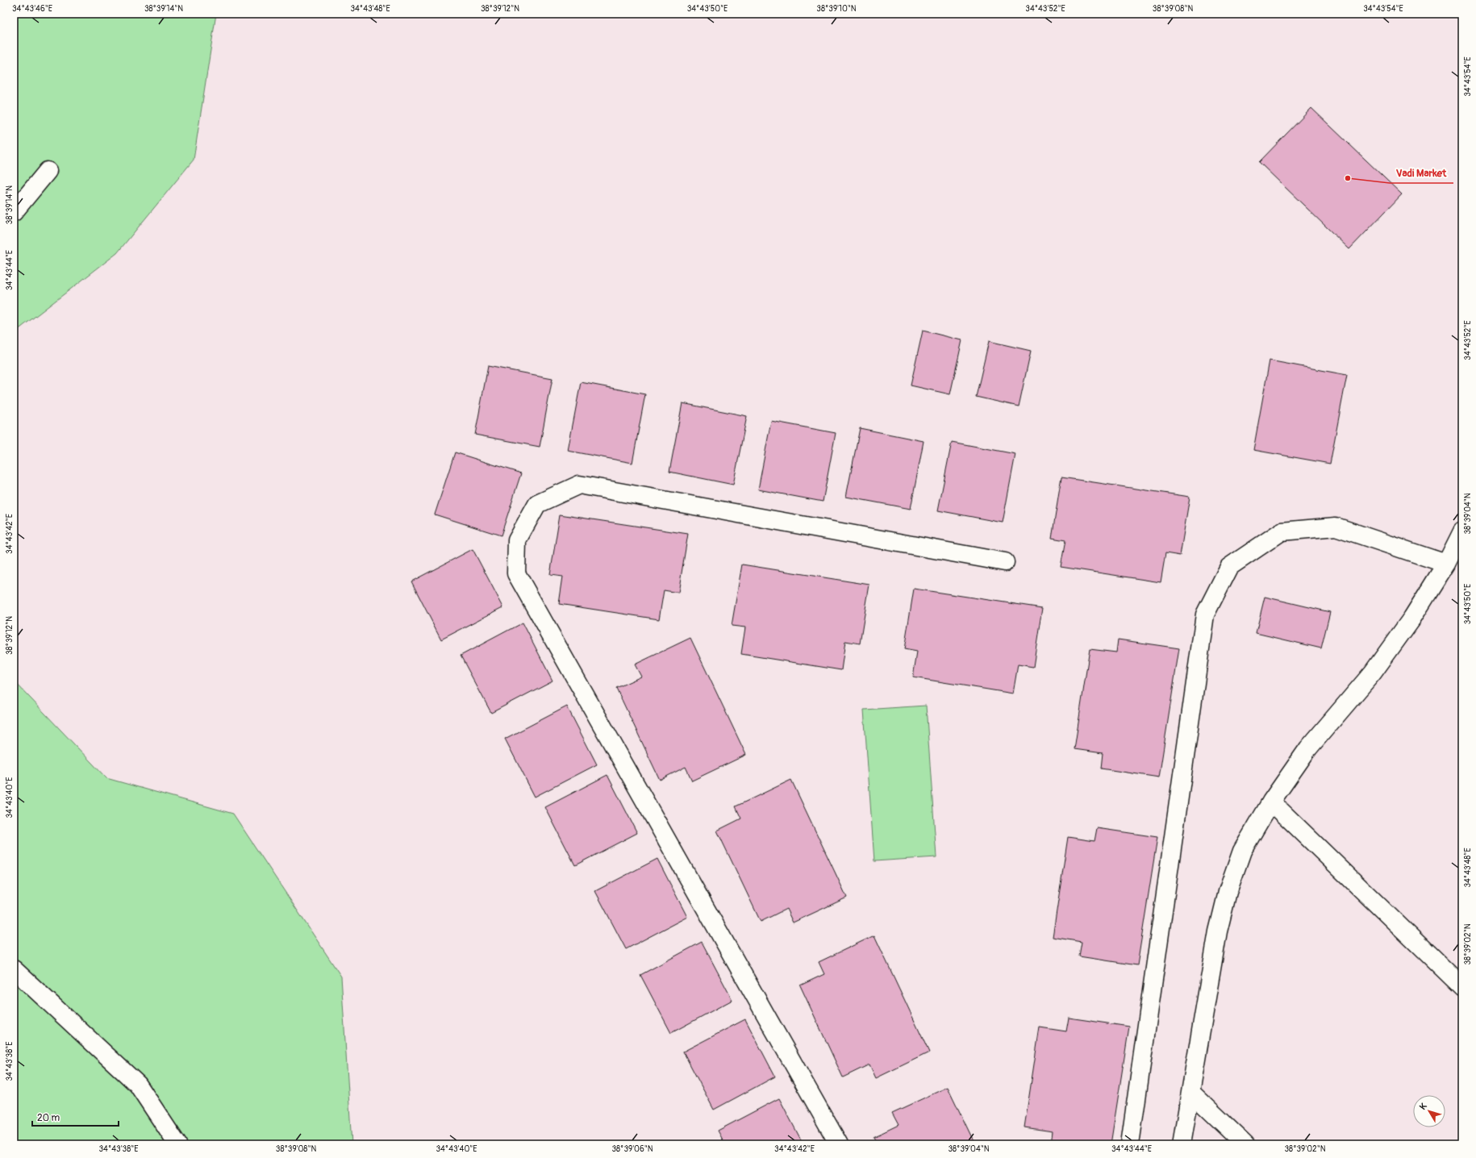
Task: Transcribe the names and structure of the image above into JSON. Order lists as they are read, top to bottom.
{
  "places": ["Vadi Market"],
  "scale_bar": "20 m",
  "north": "top left",
  "coordinates": [
    "34°43'46\"E",
    "38°39'14\"N",
    "34°43'48\"E",
    "38°39'12\"N",
    "34°43'50\"E",
    "38°39'10\"N",
    "34°43'52\"E",
    "38°39'08\"N",
    "34°43'54\"E",
    "34°43'44\"E",
    "38°39'04\"N",
    "34°43'42\"E",
    "34°43'40\"E",
    "38°39'02\"N",
    "34°43'38\"E",
    "38°39'06\"N"
  ]
}
